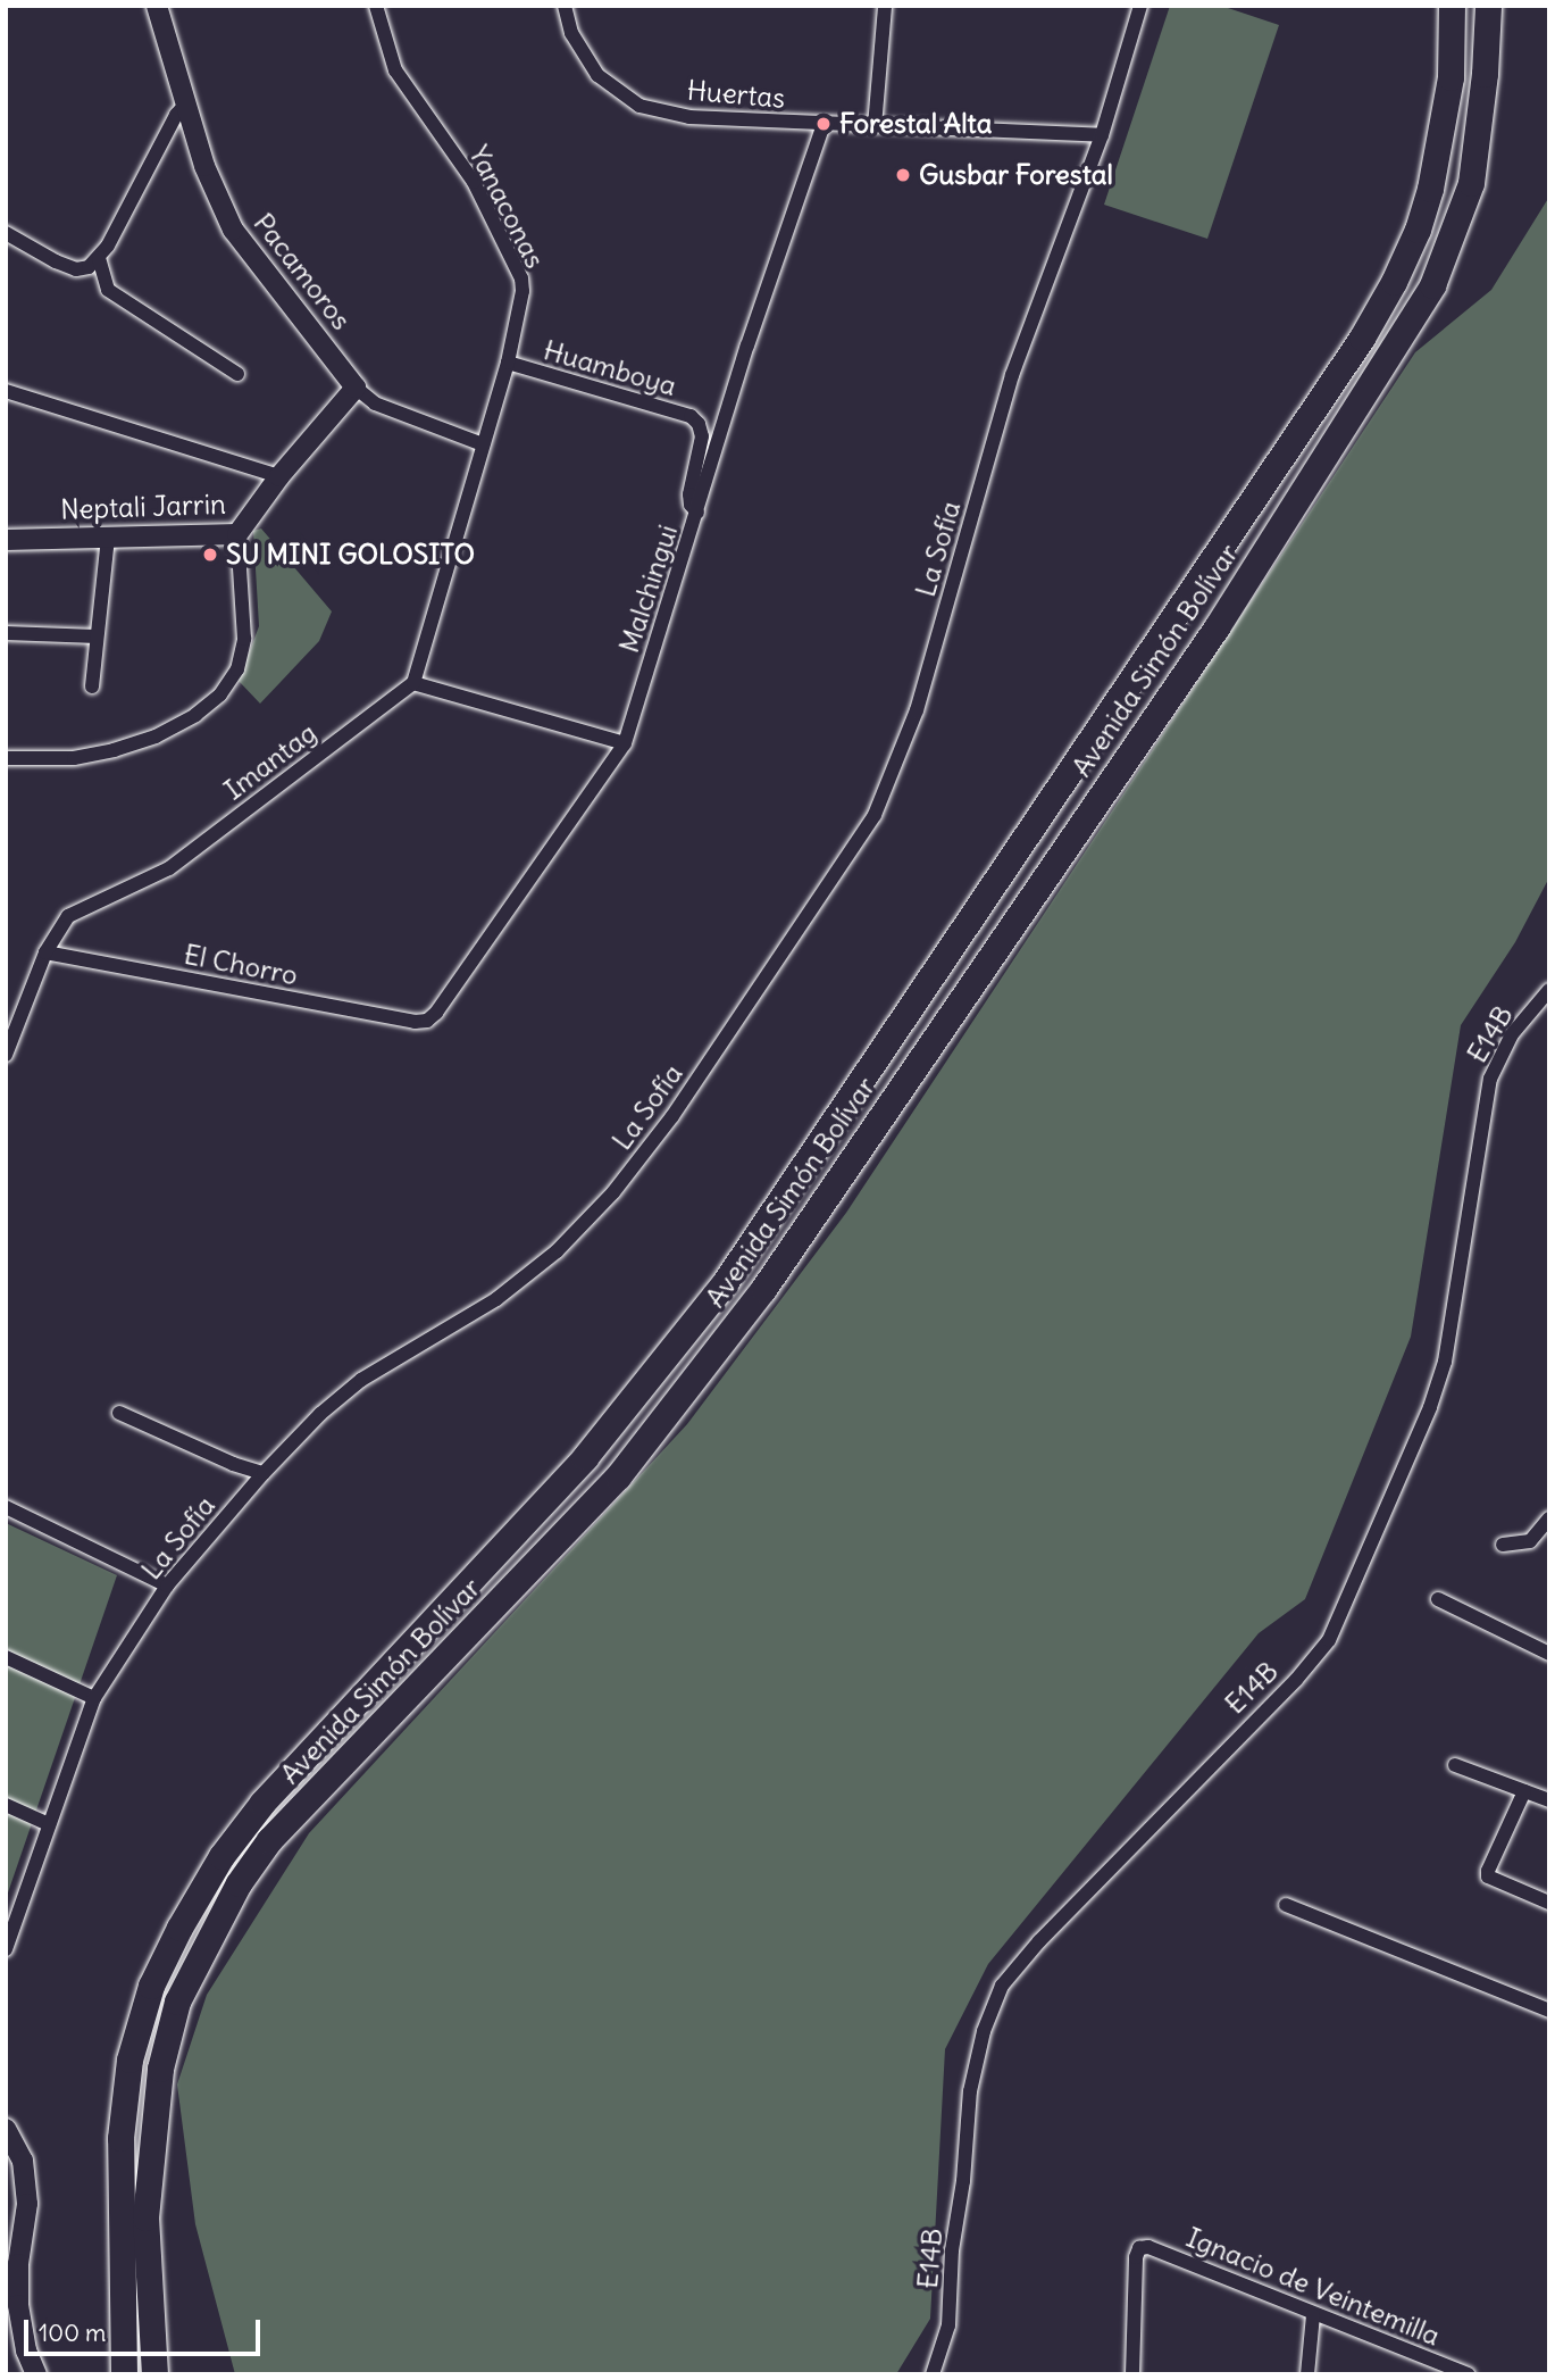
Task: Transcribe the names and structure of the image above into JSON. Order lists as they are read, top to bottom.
{
  "streets": {
    "highway": ["Avenida Simón Bolívar"],
    "street": [
      "Huertas",
      "Yanaconas",
      "Pacamoros",
      "Huamboya",
      "Neptali Jarrin",
      "La Sofía",
      "Malchingui",
      "Imantag",
      "El Chorro",
      "E14B",
      "Ignacio de Veintemilla"
    ]
  },
  "crossings": [
    ["Huertas", "La Sofía"],
    ["Huertas", "Malchingui"],
    ["Yanaconas", "Pacamoros"],
    ["Yanaconas", "Huamboya"],
    ["Pacamoros", "Neptali Jarrin"],
    ["Huamboya", "Malchingui"],
    ["Malchingui", "El Chorro"],
    ["Imantag", "El Chorro"]
  ],
  "places": ["Forestal Alta", "Gusbar Forestal", "SU MINI GOLOSITO"],
  "scale_bar": "100 m"
}
